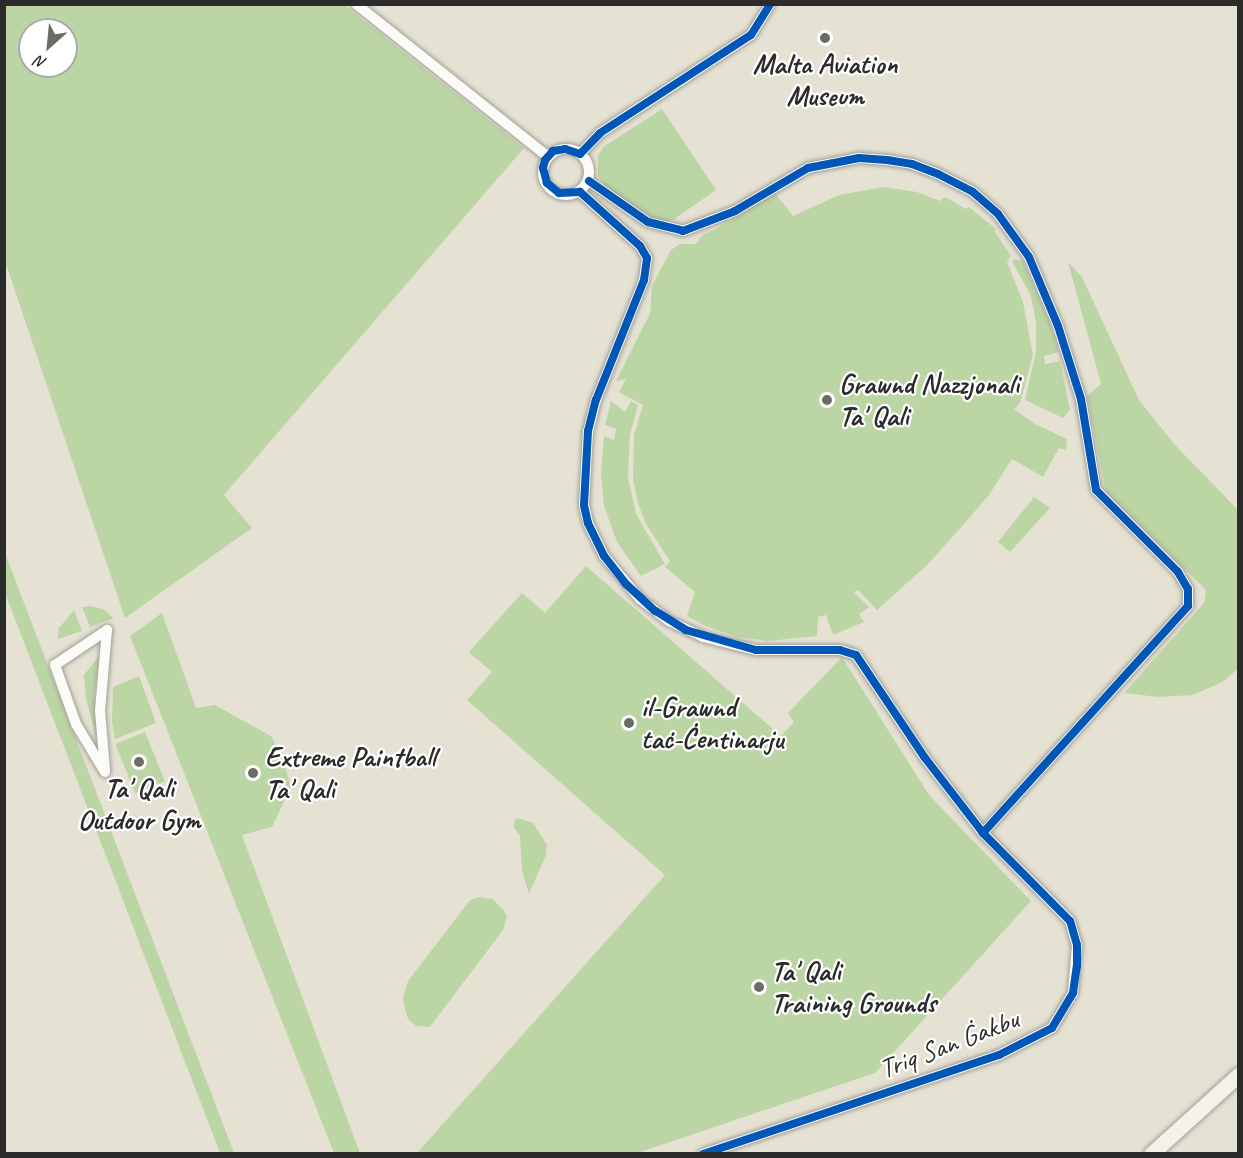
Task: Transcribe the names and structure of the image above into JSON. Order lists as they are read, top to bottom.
{
  "streets": {
    "street": ["Triq San Ġakbu"]
  },
  "places": [
    "Malta Aviation Museum",
    "Grawnd Nazzjonali Ta' Qali",
    "il-Grawnd taċ-Ċentinarju",
    "Ta' Qali Outdoor Gym",
    "Extreme Paintball Ta' Qali",
    "Ta' Qali Training Grounds"
  ],
  "north": "bottom left"
}
